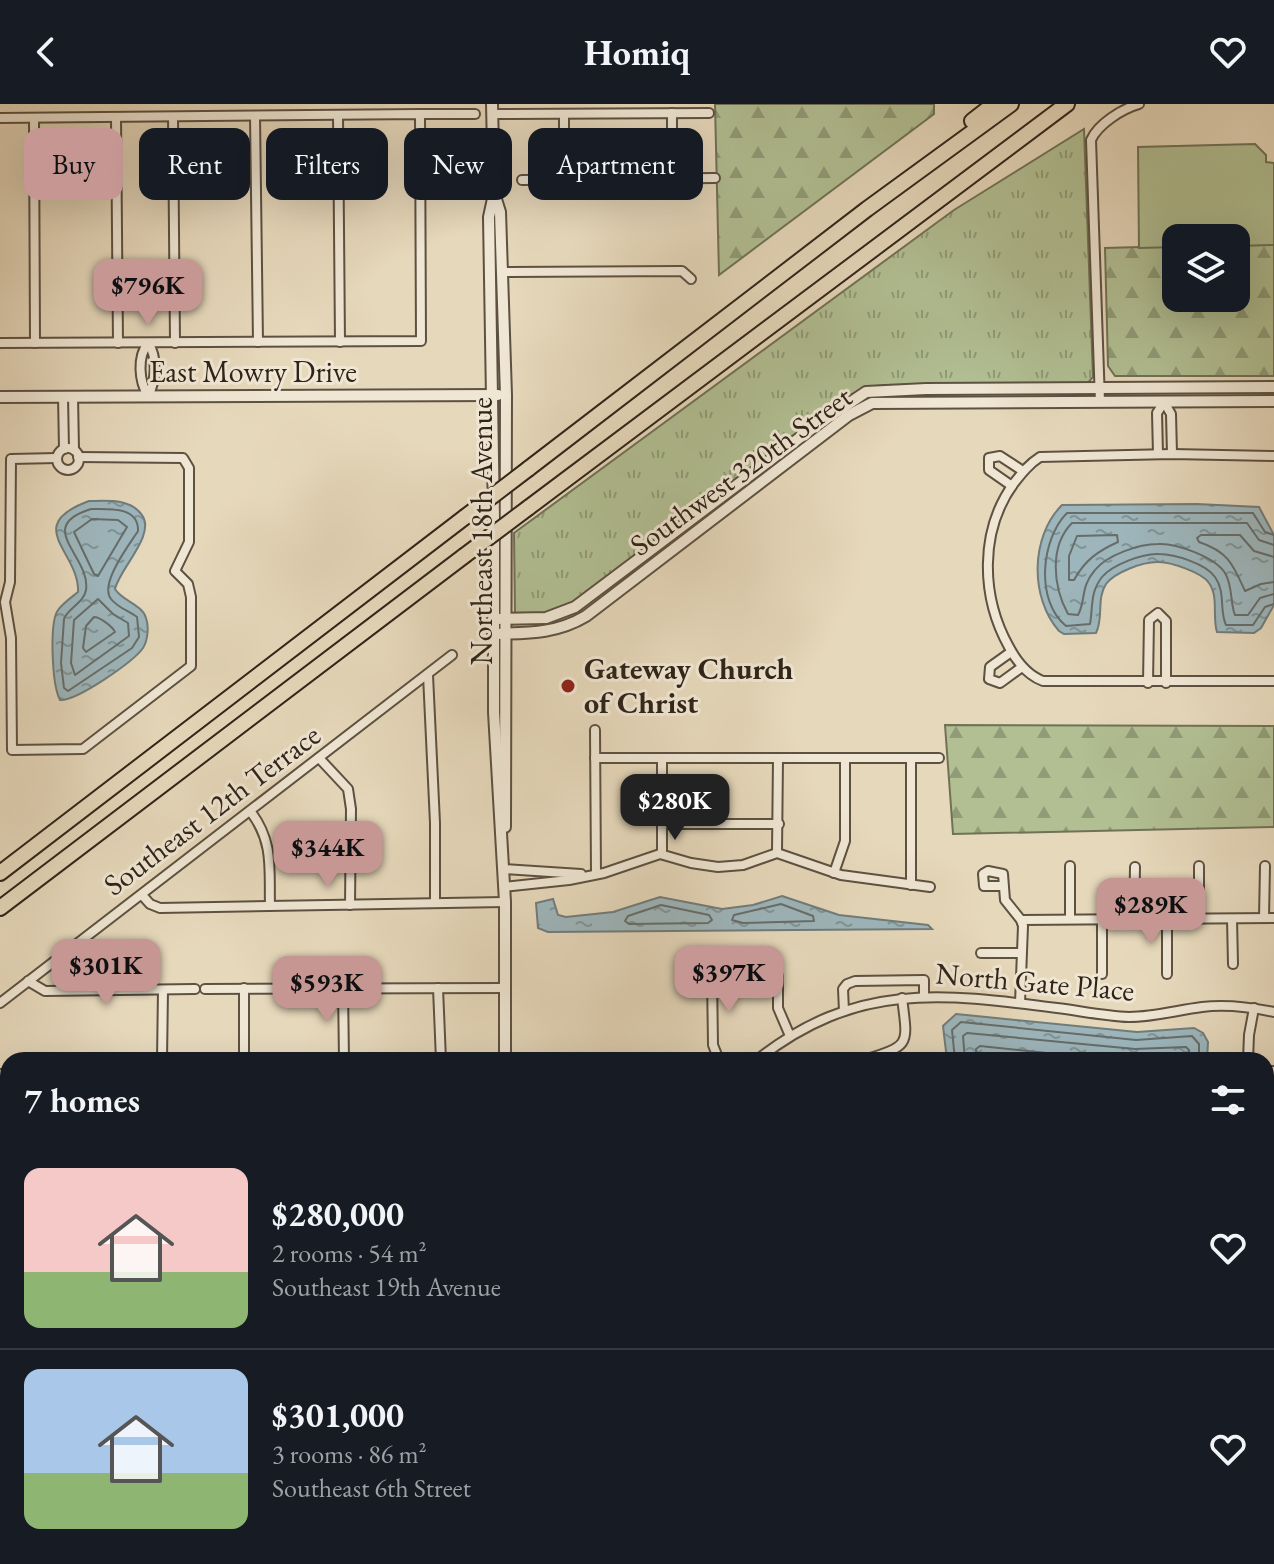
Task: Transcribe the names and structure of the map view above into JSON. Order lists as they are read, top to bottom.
{
  "streets": {
    "street": [
      "East Mowry Drive",
      "Southwest 320th Street",
      "Northeast 18th Avenue",
      "Southeast 12th Terrace",
      "North Gate Place"
    ]
  },
  "crossings": [
    ["East Mowry Drive", "Northeast 18th Avenue"],
    ["Southwest 320th Street", "Northeast 18th Avenue"]
  ],
  "places": ["Gateway Church of Christ"],
  "page": {
    "header": "Homiq",
    "chip": [
      "Buy",
      "Rent",
      "Filters",
      "New",
      "Apartment"
    ],
    "price": [
      "$796K",
      "$280K",
      "$344K",
      "$289K",
      "$301K",
      "$397K",
      "$593K"
    ],
    "heading": "7 homes",
    "list": [
      {
        "name": "$280,000",
        "note": "2 rooms · 54 m² · Southeast 19th Avenue"
      },
      {
        "name": "$301,000",
        "note": "3 rooms · 86 m² · Southeast 6th Street"
      }
    ]
  }
}
